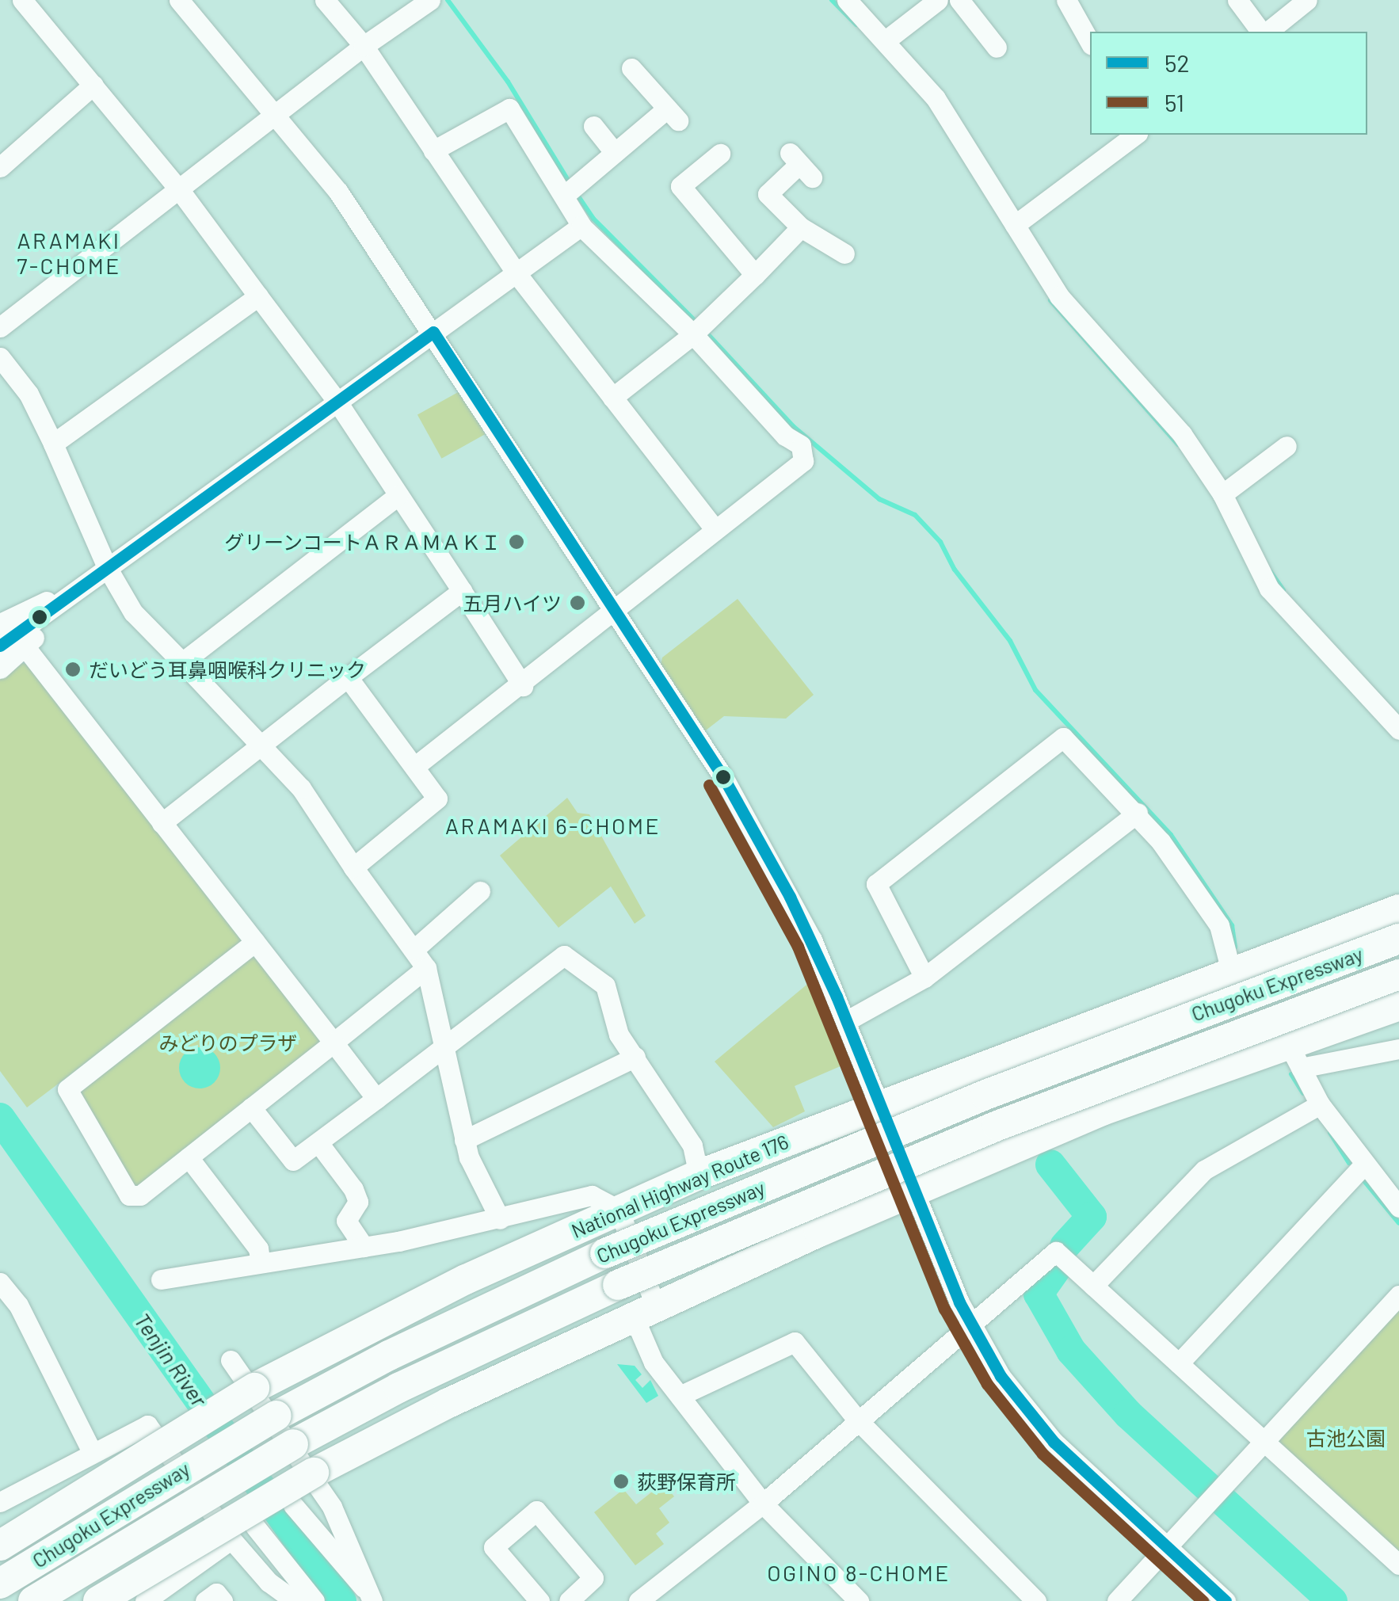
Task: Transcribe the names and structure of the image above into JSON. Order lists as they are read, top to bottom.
{
  "streets": {
    "highway": ["Chugoku Expressway", "National Highway Route 176"]
  },
  "districts": ["ARAMAKI 7-CHOME", "ARAMAKI 6-CHOME", "OGINO 8-CHOME"],
  "water": ["Tenjin River"],
  "parks": ["みどりのプラザ", "古池公園"],
  "places": [
    "グリーンコートＡＲＡＭＡＫＩ",
    "五月ハイツ",
    "だいどう耳鼻咽喉科クリニック",
    "荻野保育所"
  ],
  "lines": ["transit line 52", "transit line 51"],
  "legend": ["52", "51"]
}
